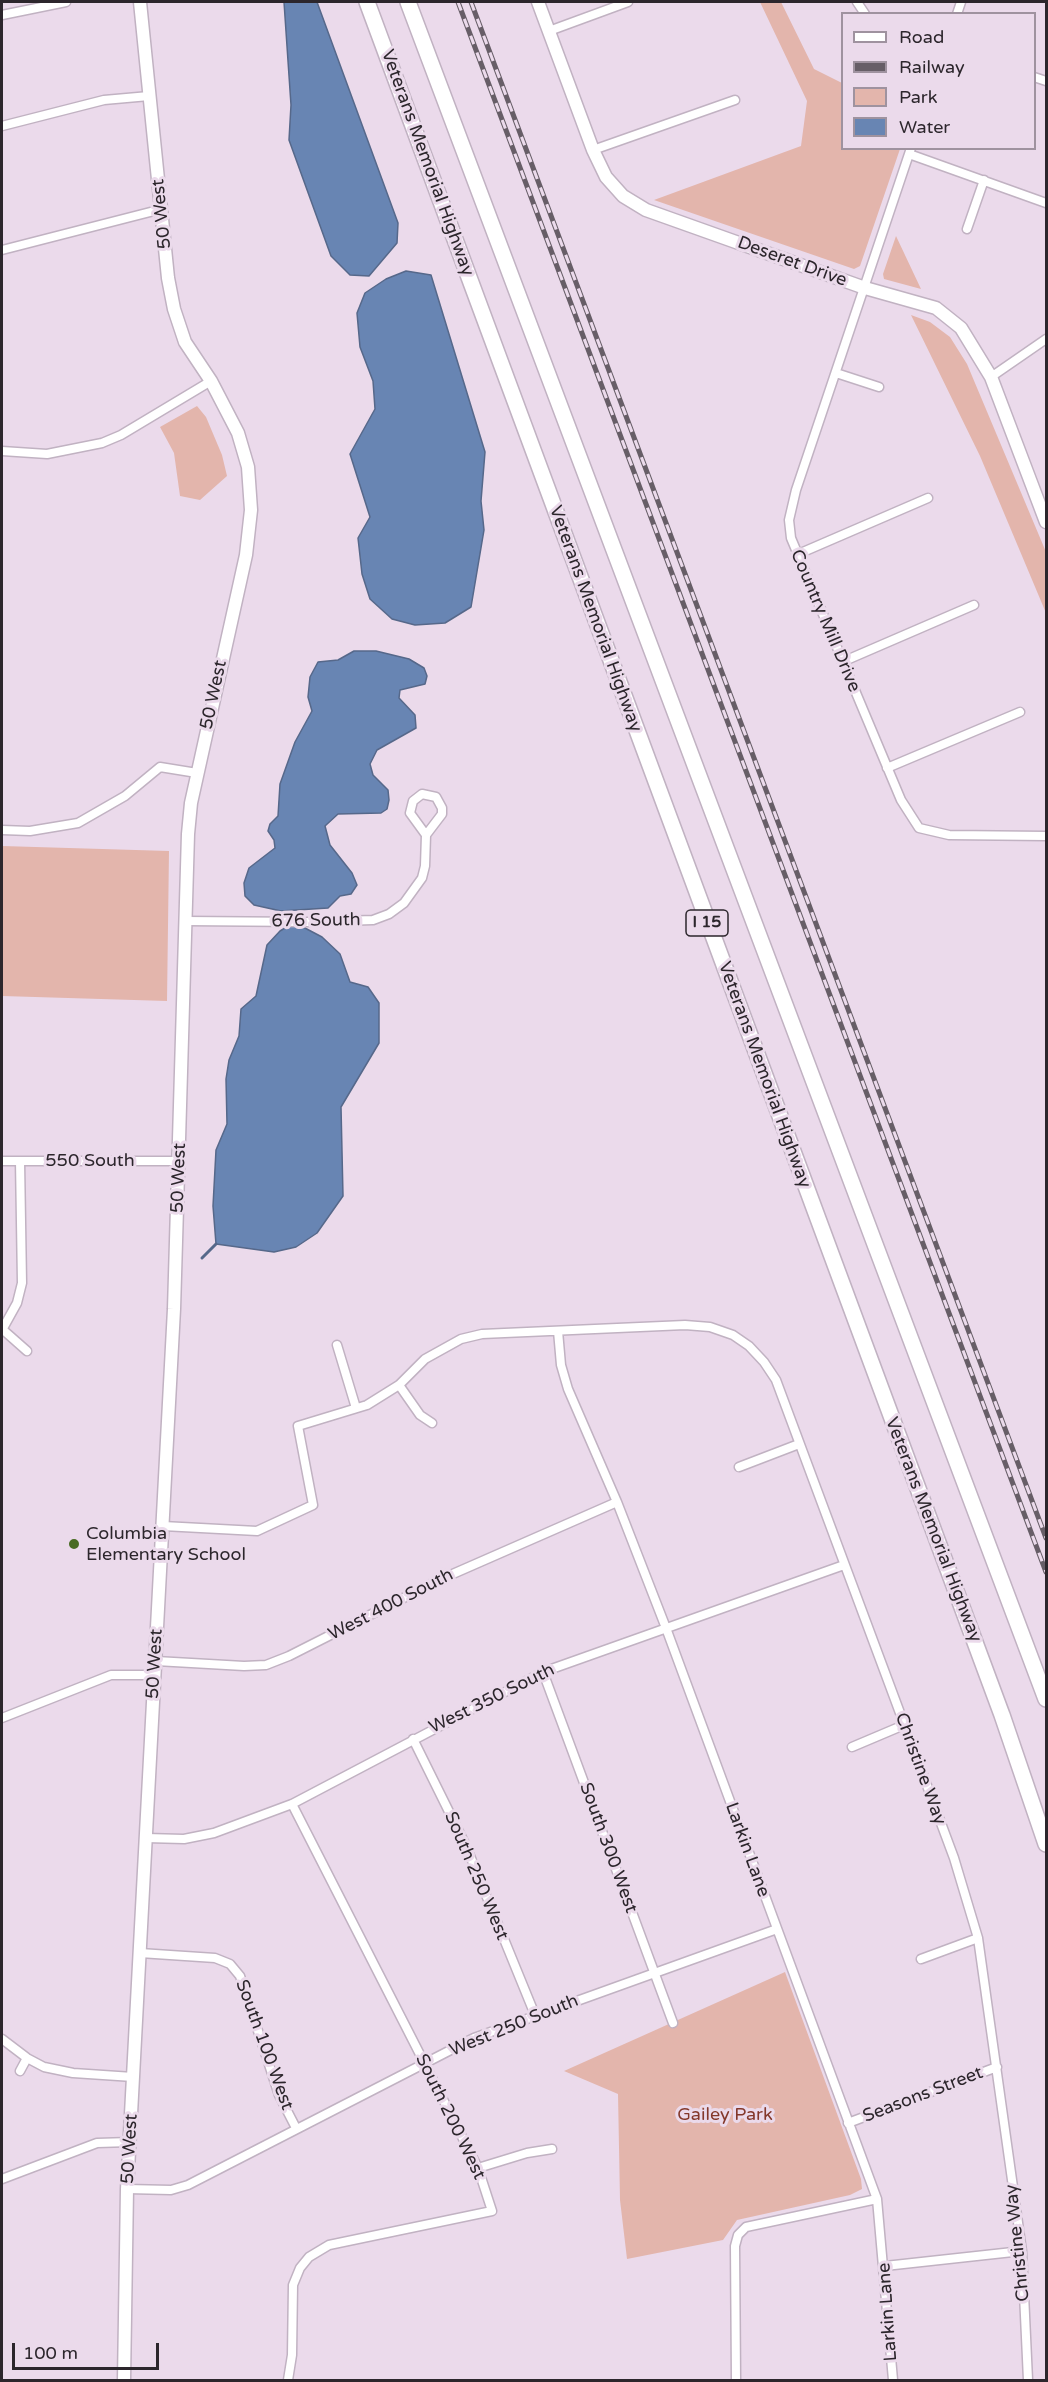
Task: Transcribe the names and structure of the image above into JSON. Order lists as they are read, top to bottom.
{
  "streets": {
    "highway": ["Veterans Memorial Highway", "I 15"],
    "street": [
      "50 West",
      "Deseret Drive",
      "Country Mill Drive",
      "676 South",
      "550 South",
      "West 400 South",
      "West 350 South",
      "Christine Way",
      "South 300 West",
      "Larkin Lane",
      "South 250 West",
      "West 250 South",
      "South 100 West",
      "Seasons Street",
      "South 200 West"
    ]
  },
  "crossings": [
    ["50 West", "676 South"],
    ["50 West", "550 South"],
    ["50 West", "West 400 South"],
    ["50 West", "West 350 South"],
    ["50 West", "Christine Way"],
    ["50 West", "West 250 South"],
    ["50 West", "South 100 West"],
    ["Deseret Drive", "Country Mill Drive"],
    ["West 400 South", "Larkin Lane"],
    ["West 350 South", "Christine Way"],
    ["West 350 South", "South 300 West"],
    ["West 350 South", "Larkin Lane"],
    ["West 350 South", "South 250 West"],
    ["West 350 South", "South 200 West"],
    ["Christine Way", "Larkin Lane"],
    ["Christine Way", "Seasons Street"],
    ["South 300 West", "West 250 South"],
    ["Larkin Lane", "West 250 South"],
    ["Larkin Lane", "Seasons Street"],
    ["South 250 West", "West 250 South"],
    ["West 250 South", "South 100 West"],
    ["West 250 South", "South 200 West"]
  ],
  "parks": ["Gailey Park"],
  "places": ["Columbia Elementary School"],
  "legend": [
    "Road",
    "Railway",
    "Park",
    "Water"
  ],
  "scale_bar": "100 m"
}
